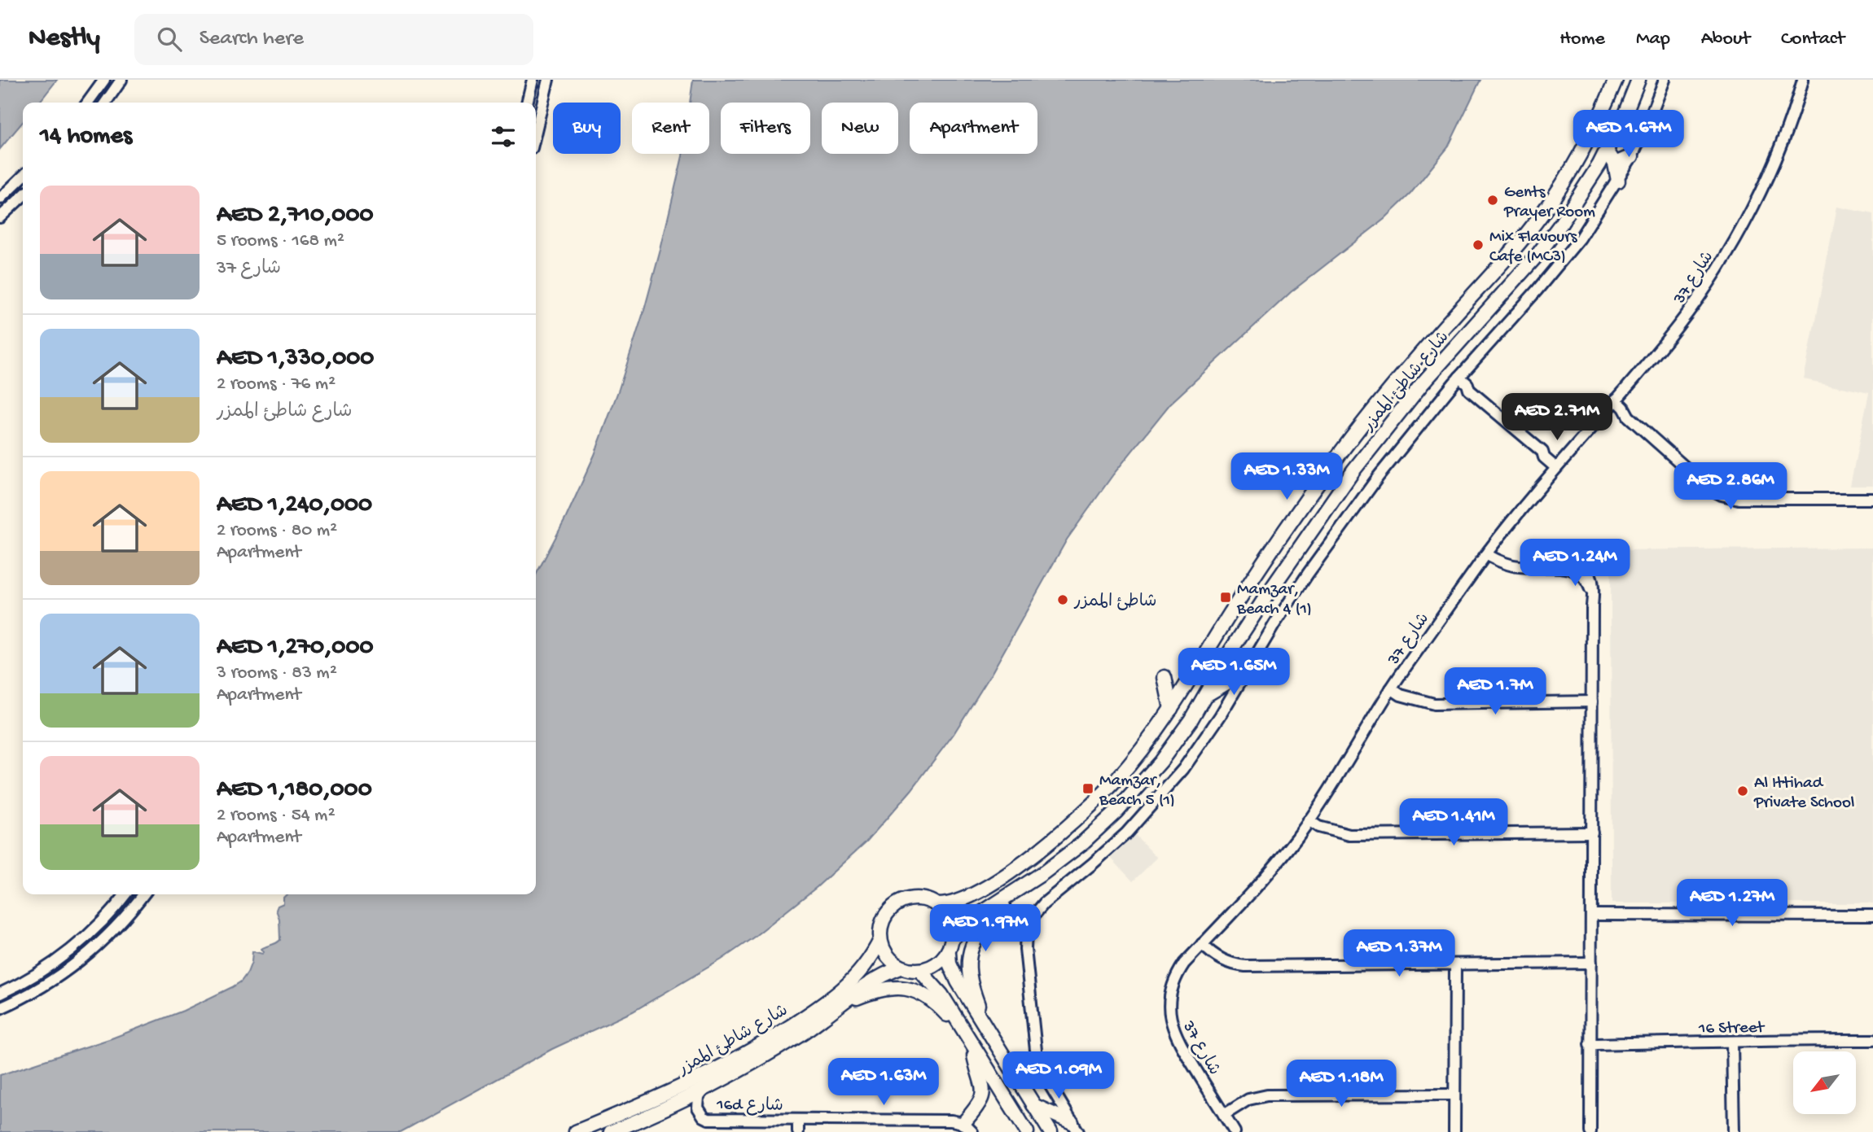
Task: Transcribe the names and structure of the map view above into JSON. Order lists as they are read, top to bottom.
{
  "streets": {
    "main road": ["شارع شاطئ الممزر"],
    "street": ["شارع 37", "16 Street", "16d شارع"]
  },
  "crossings": [
    ["شارع شاطئ الممزر", "16d شارع"]
  ],
  "places": {
    "other": [
      "Gents Prayer Room",
      "Mix Flavours Cafe (MC3)",
      "شاطئ الممزر",
      "Al Ittihad Private School"
    ],
    "transit": ["Mamzar, Beach 4 (1)", "Mamzar, Beach 5 (1)"]
  },
  "north": "bottom left",
  "page": {
    "header": "Nestly",
    "search": "Search here",
    "nav": [
      "Home",
      "Map",
      "About",
      "Contact"
    ],
    "chip": [
      "Buy",
      "Rent",
      "Filters",
      "New",
      "Apartment"
    ],
    "heading": "14 homes",
    "price": [
      "AED 1.67M",
      "AED 2.71M",
      "AED 1.33M",
      "AED 2.86M",
      "AED 1.24M",
      "AED 1.65M",
      "AED 1.7M",
      "AED 1.41M",
      "AED 1.27M",
      "AED 1.97M",
      "AED 1.37M",
      "AED 1.09M",
      "AED 1.63M",
      "AED 1.18M"
    ],
    "list": [
      {
        "name": "AED 2,710,000",
        "note": "5 rooms · 168 m² · شارع 37"
      },
      {
        "name": "AED 1,330,000",
        "note": "2 rooms · 76 m² · شارع شاطئ الممزر"
      },
      {
        "name": "AED 1,240,000",
        "note": "2 rooms · 80 m² · Apartment"
      },
      {
        "name": "AED 1,270,000",
        "note": "3 rooms · 83 m² · Apartment"
      },
      {
        "name": "AED 1,180,000",
        "note": "2 rooms · 54 m² · Apartment"
      }
    ]
  }
}
